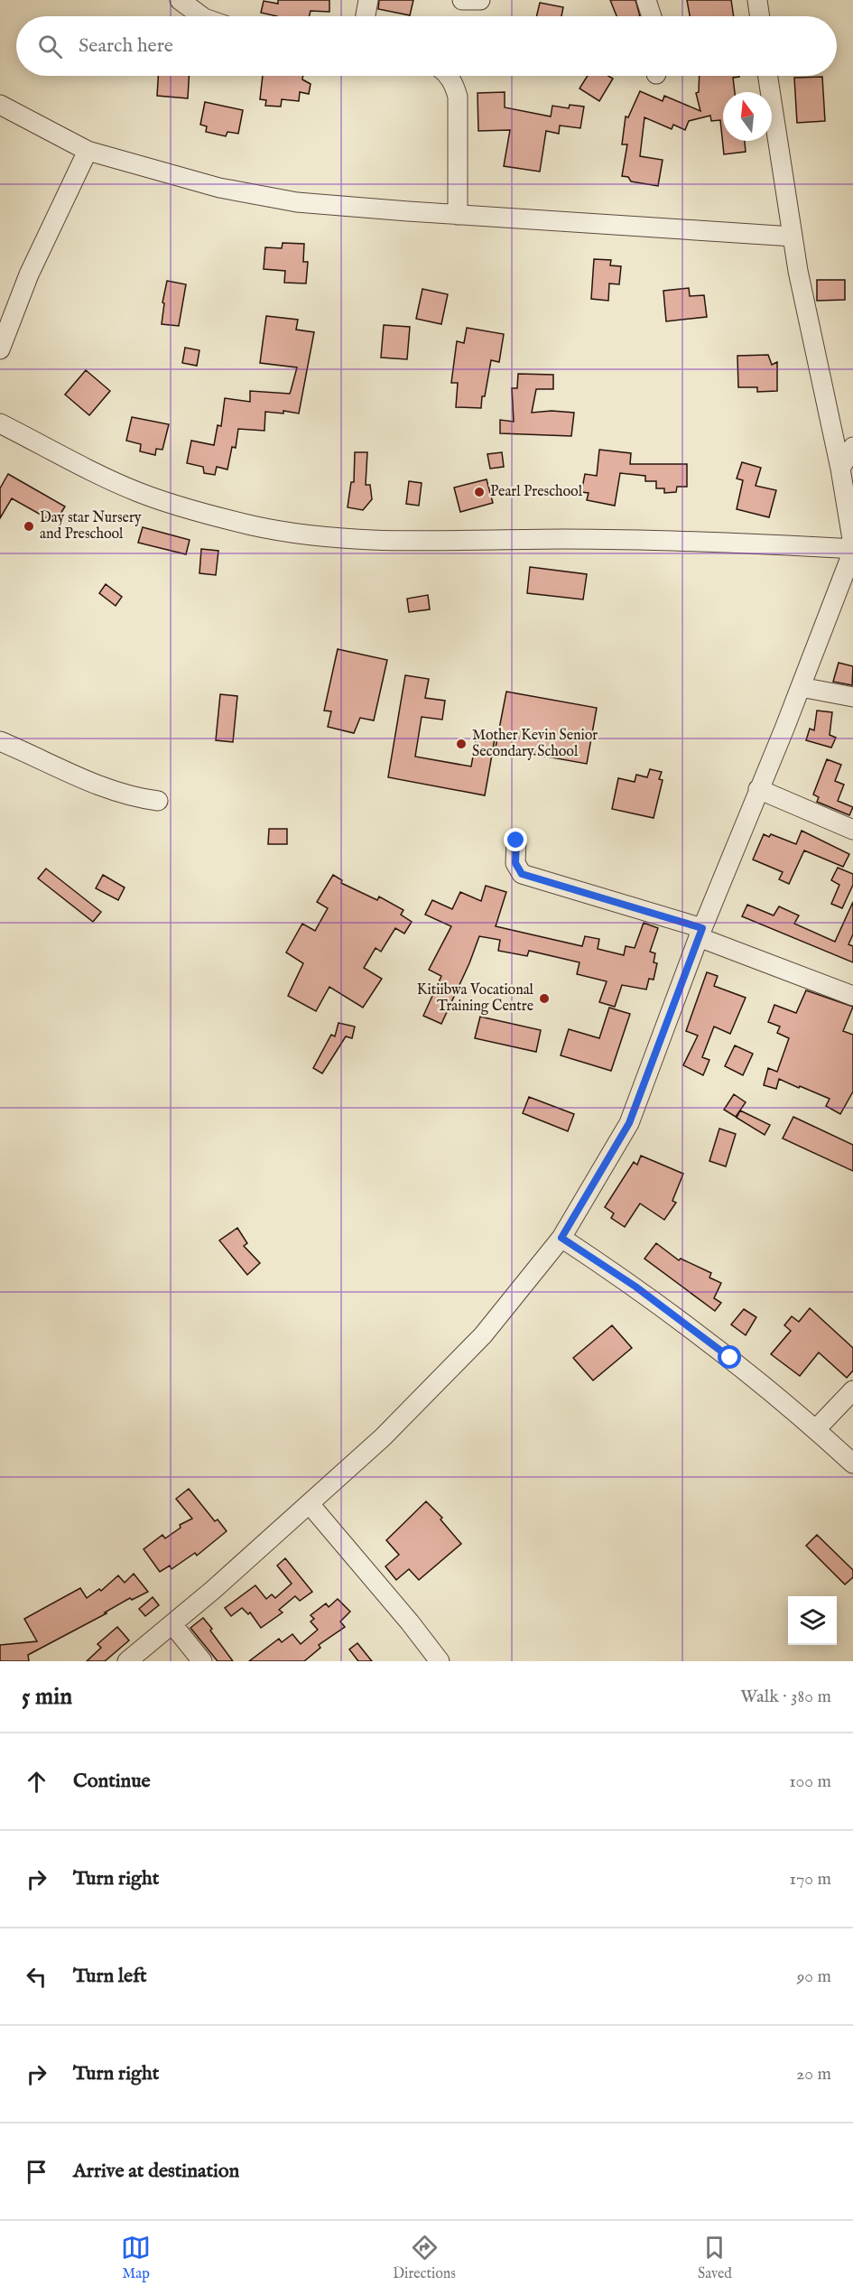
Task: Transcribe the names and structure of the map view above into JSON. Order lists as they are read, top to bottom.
{
  "places": [
    "Pearl Preschool",
    "Day star Nursery and Preschool",
    "Mother Kevin Senior Secondary School",
    "Kitiibwa Vocational Training Centre"
  ],
  "north": "top",
  "page": {
    "search": "Search here",
    "heading": ["5 min", "Walk · 380 m"],
    "list": [
      ["Continue", "100 m"],
      ["Turn right", "170 m"],
      ["Turn left", "90 m"],
      ["Turn right", "20 m"],
      "Arrive at destination"
    ],
    "nav": ["Map", "Directions", "Saved"]
  }
}
